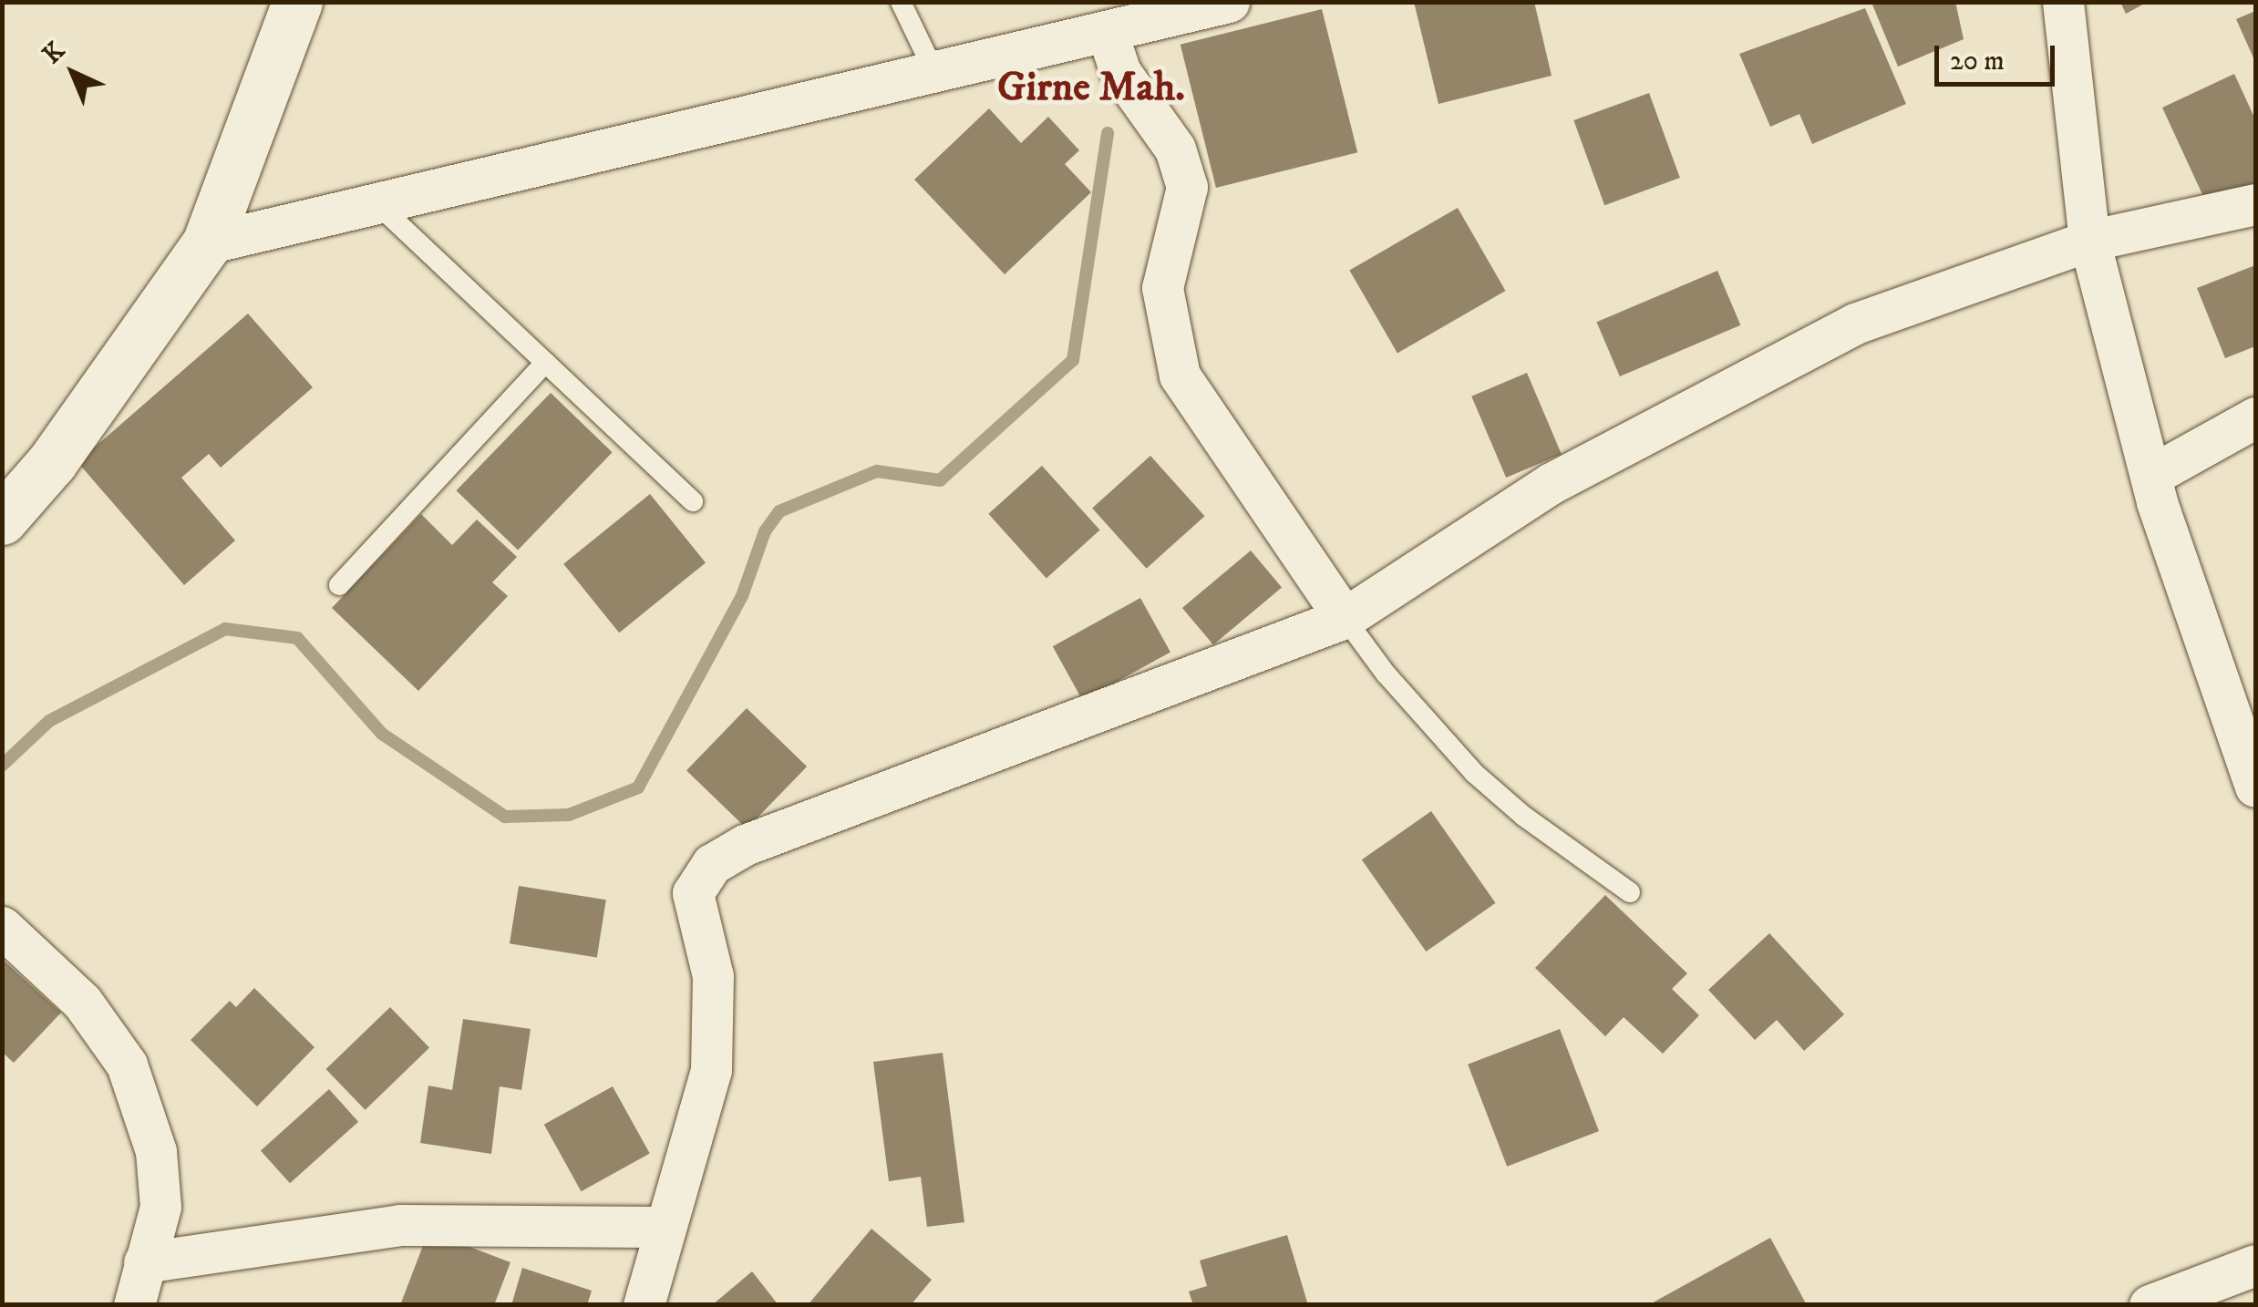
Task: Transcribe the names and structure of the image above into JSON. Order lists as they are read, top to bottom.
{
  "districts": ["Girne Mah."],
  "scale_bar": "20 m",
  "north": "top left"
}
